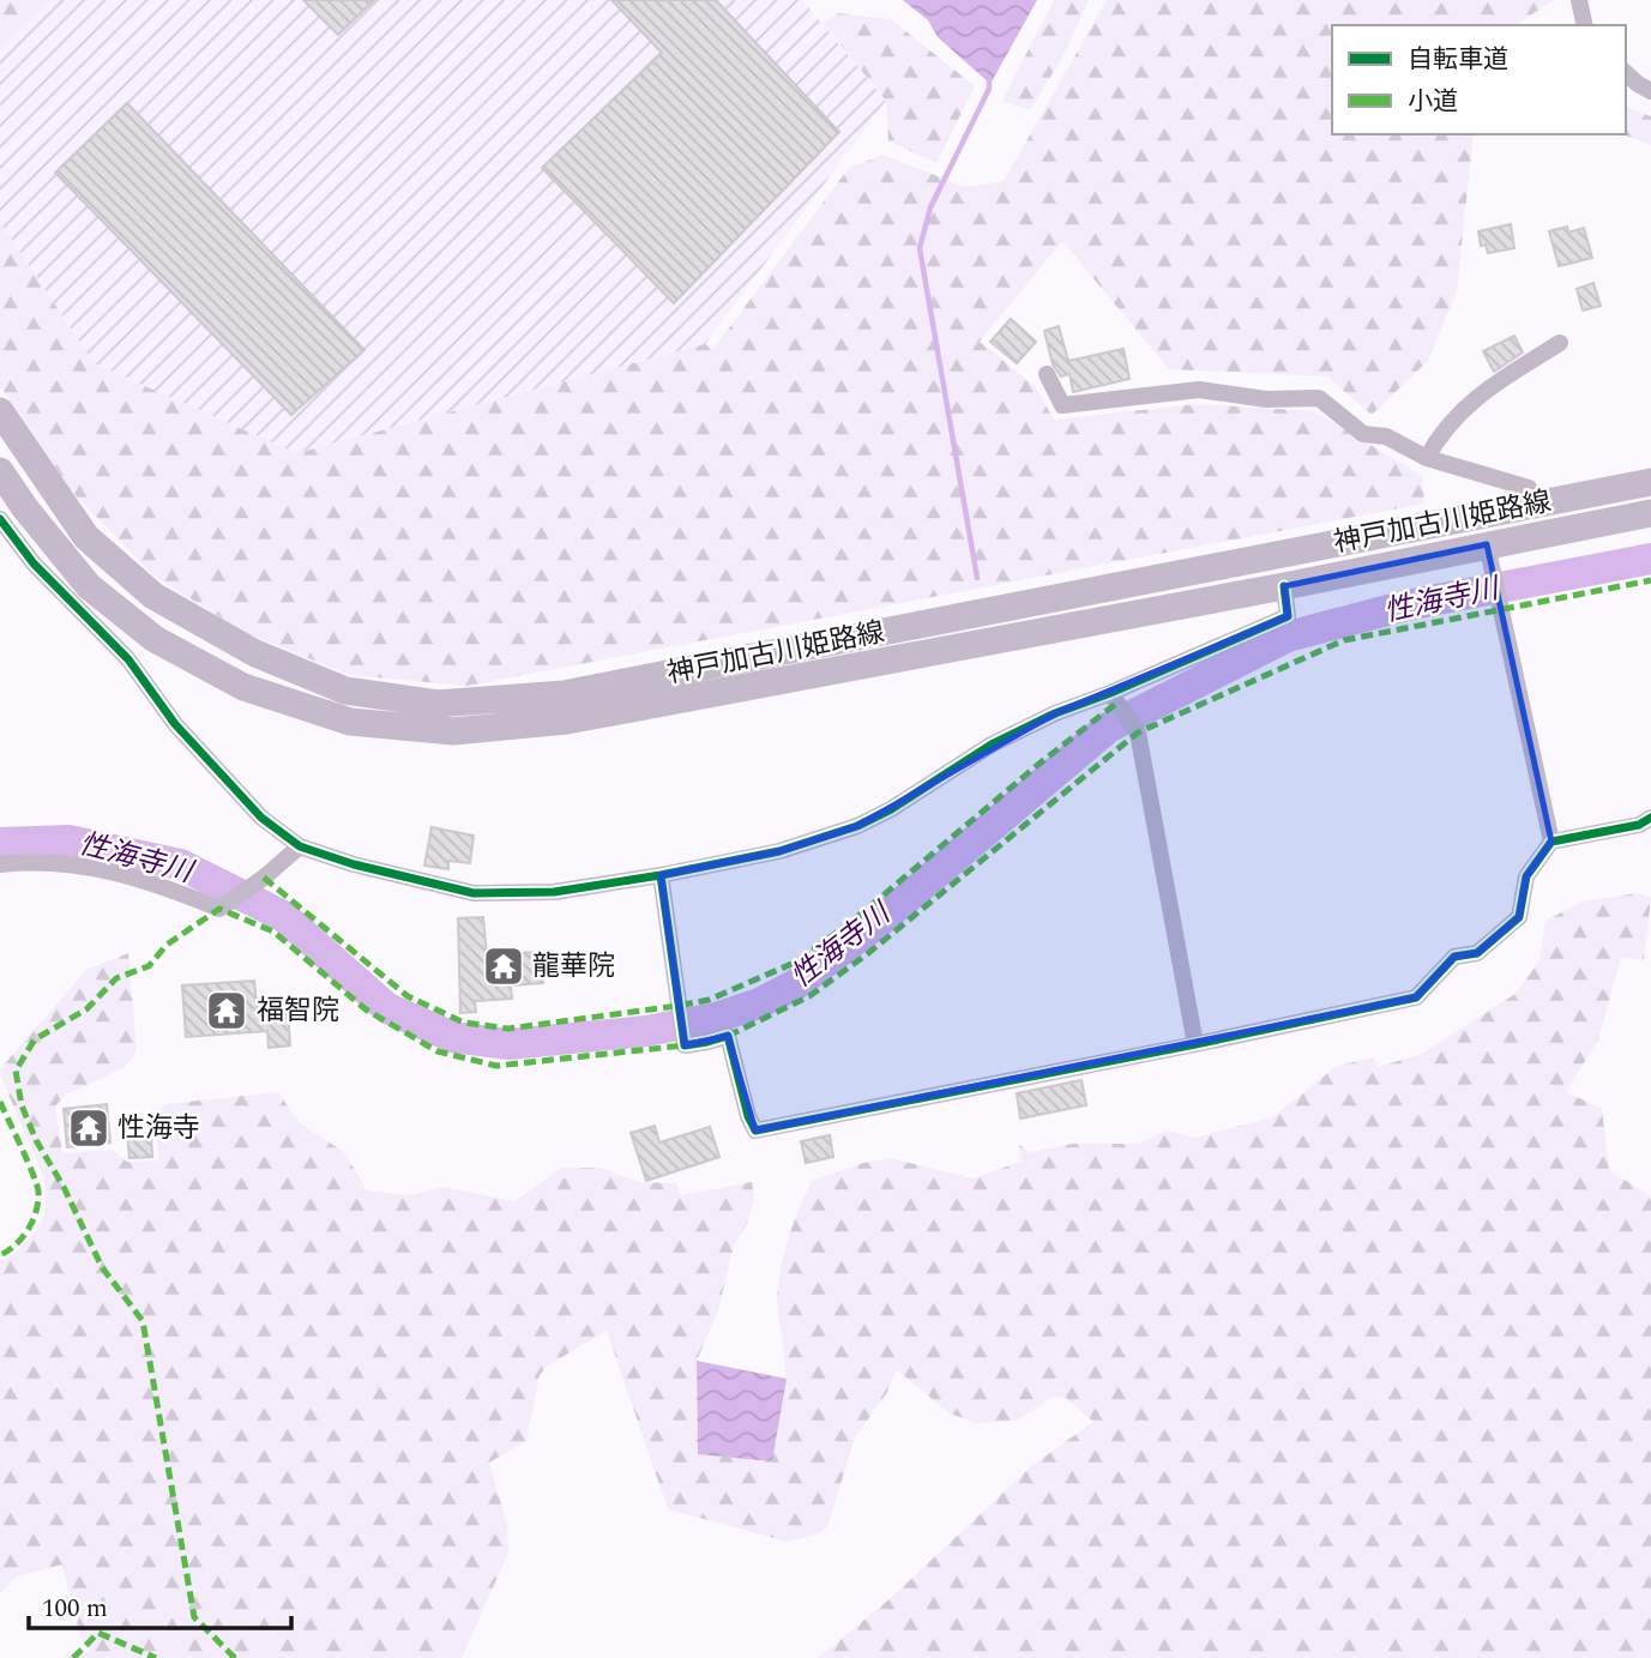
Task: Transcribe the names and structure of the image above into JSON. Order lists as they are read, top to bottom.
{
  "streets": {
    "main road": ["神戸加古川姫路線"]
  },
  "water": ["性海寺川"],
  "places": {
    "temple": ["龍華院", "福智院", "性海寺"]
  },
  "legend": ["自転車道", "小道"],
  "scale_bar": "100 m"
}
